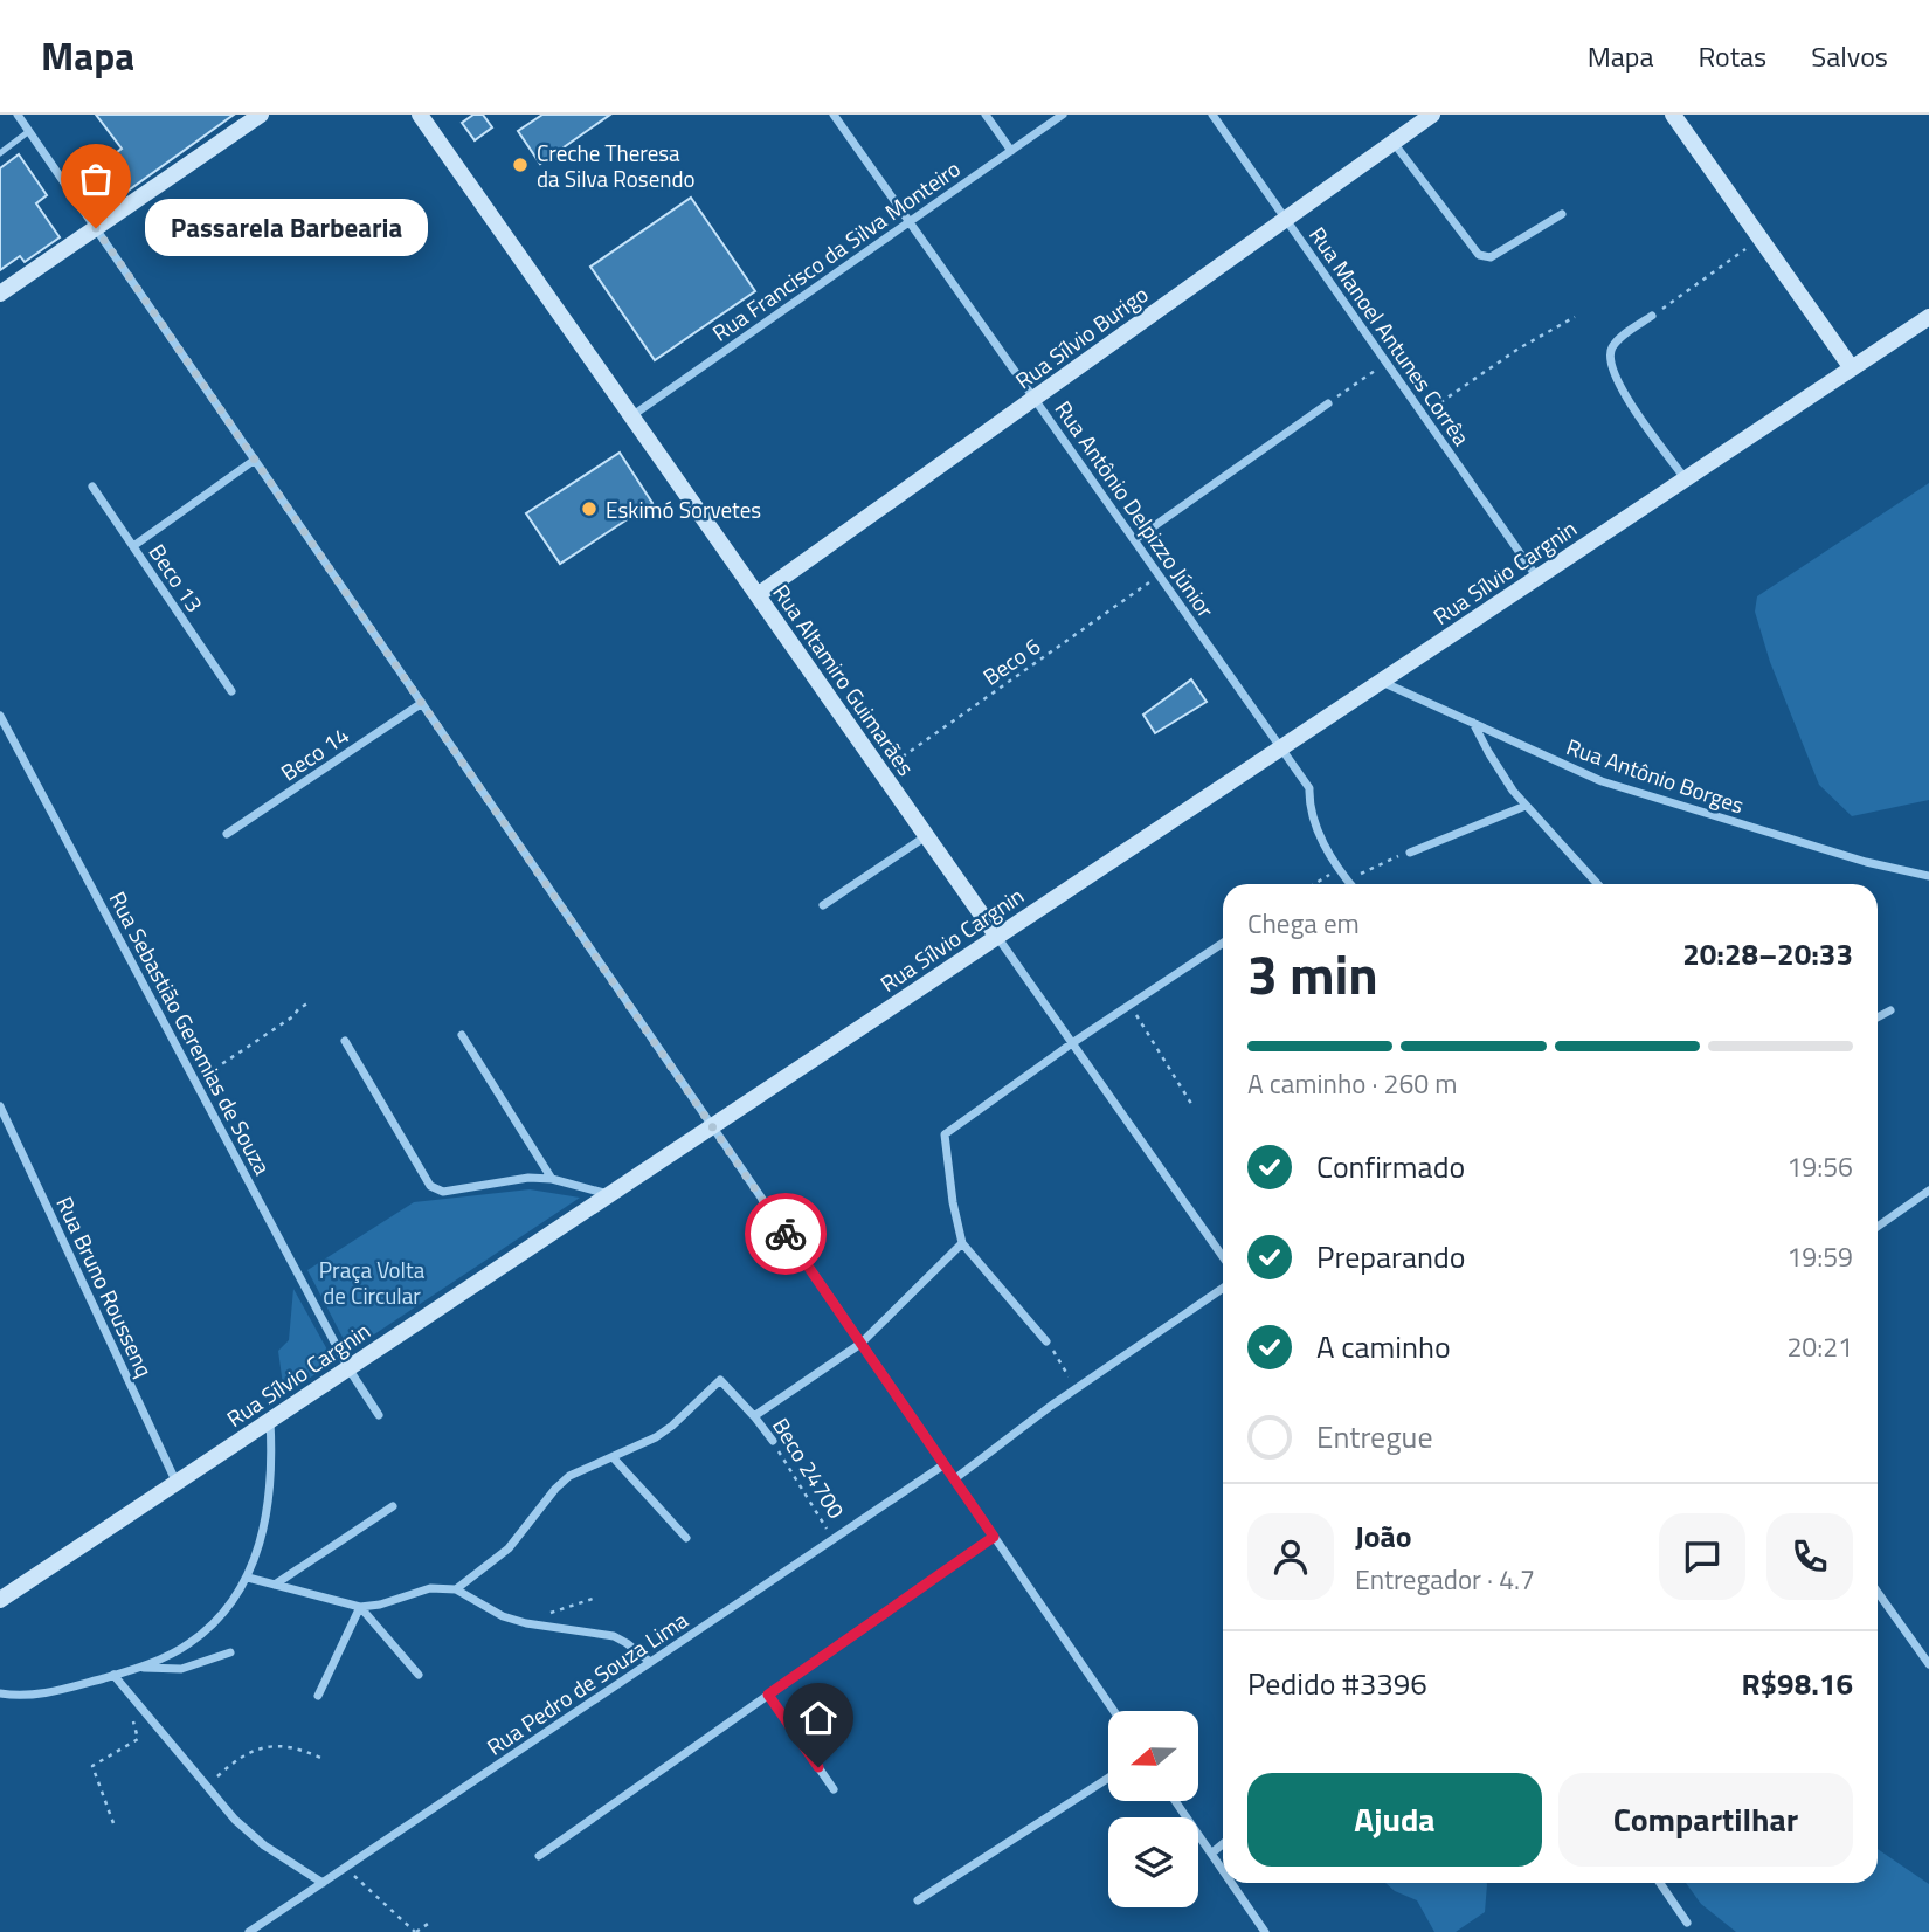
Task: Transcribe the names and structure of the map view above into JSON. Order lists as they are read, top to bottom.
{
  "streets": {
    "street": [
      "Rua Francisco da Silva Monteiro",
      "Rua Manoel Antunes Corrêa",
      "Rua Sílvio Burigo",
      "Rua Antônio Delpizzo Júnior",
      "Rua Sílvio Cargnin",
      "Beco 13",
      "Rua Altamiro Guimarães",
      "Beco 14",
      "Rua Antônio Borges",
      "Rua Sebastião Geremias de Souza",
      "Rua Bruno Roussenq",
      "Beco 24700",
      "Rua Pedro de Souza Lima"
    ],
    "path": ["Beco 6"]
  },
  "crossings": [
    ["Rua Francisco da Silva Monteiro", "Rua Antônio Delpizzo Júnior"],
    ["Rua Francisco da Silva Monteiro", "Rua Altamiro Guimarães"],
    ["Rua Manoel Antunes Corrêa", "Rua Sílvio Burigo"],
    ["Rua Manoel Antunes Corrêa", "Rua Sílvio Cargnin"],
    ["Rua Sílvio Burigo", "Rua Antônio Delpizzo Júnior"],
    ["Rua Sílvio Burigo", "Rua Altamiro Guimarães"],
    ["Rua Antônio Delpizzo Júnior", "Rua Sílvio Cargnin"],
    ["Rua Antônio Delpizzo Júnior", "Beco 6"],
    ["Rua Sílvio Cargnin", "Rua Altamiro Guimarães"],
    ["Rua Sílvio Cargnin", "Rua Antônio Borges"],
    ["Rua Sílvio Cargnin", "Rua Sebastião Geremias de Souza"],
    ["Rua Sílvio Cargnin", "Rua Bruno Roussenq"],
    ["Beco 6", "Rua Altamiro Guimarães"],
    ["Beco 24700", "Rua Pedro de Souza Lima"]
  ],
  "parks": ["Praça Volta de Circular"],
  "places": ["Creche Theresa da Silva Rosendo", "Passarela Barbearia", "Eskimó Sorvetes"],
  "north": "left",
  "page": {
    "header": "Mapa",
    "nav": ["Mapa", "Rotas", "Salvos"],
    "bubble": "Passarela Barbearia",
    "heading": ["3 min", "Chega em", "20:28–20:33"],
    "panel": [
      "João",
      "Entregador · 4.7",
      "Pedido #3396",
      "R$98.16"
    ],
    "bar": "A caminho · 260 m",
    "list": [
      ["Confirmado", "19:56"],
      ["Preparando", "19:59"],
      ["A caminho", "20:21"],
      "Entregue"
    ],
    "buttons": ["Ajuda", "Compartilhar"]
  }
}
